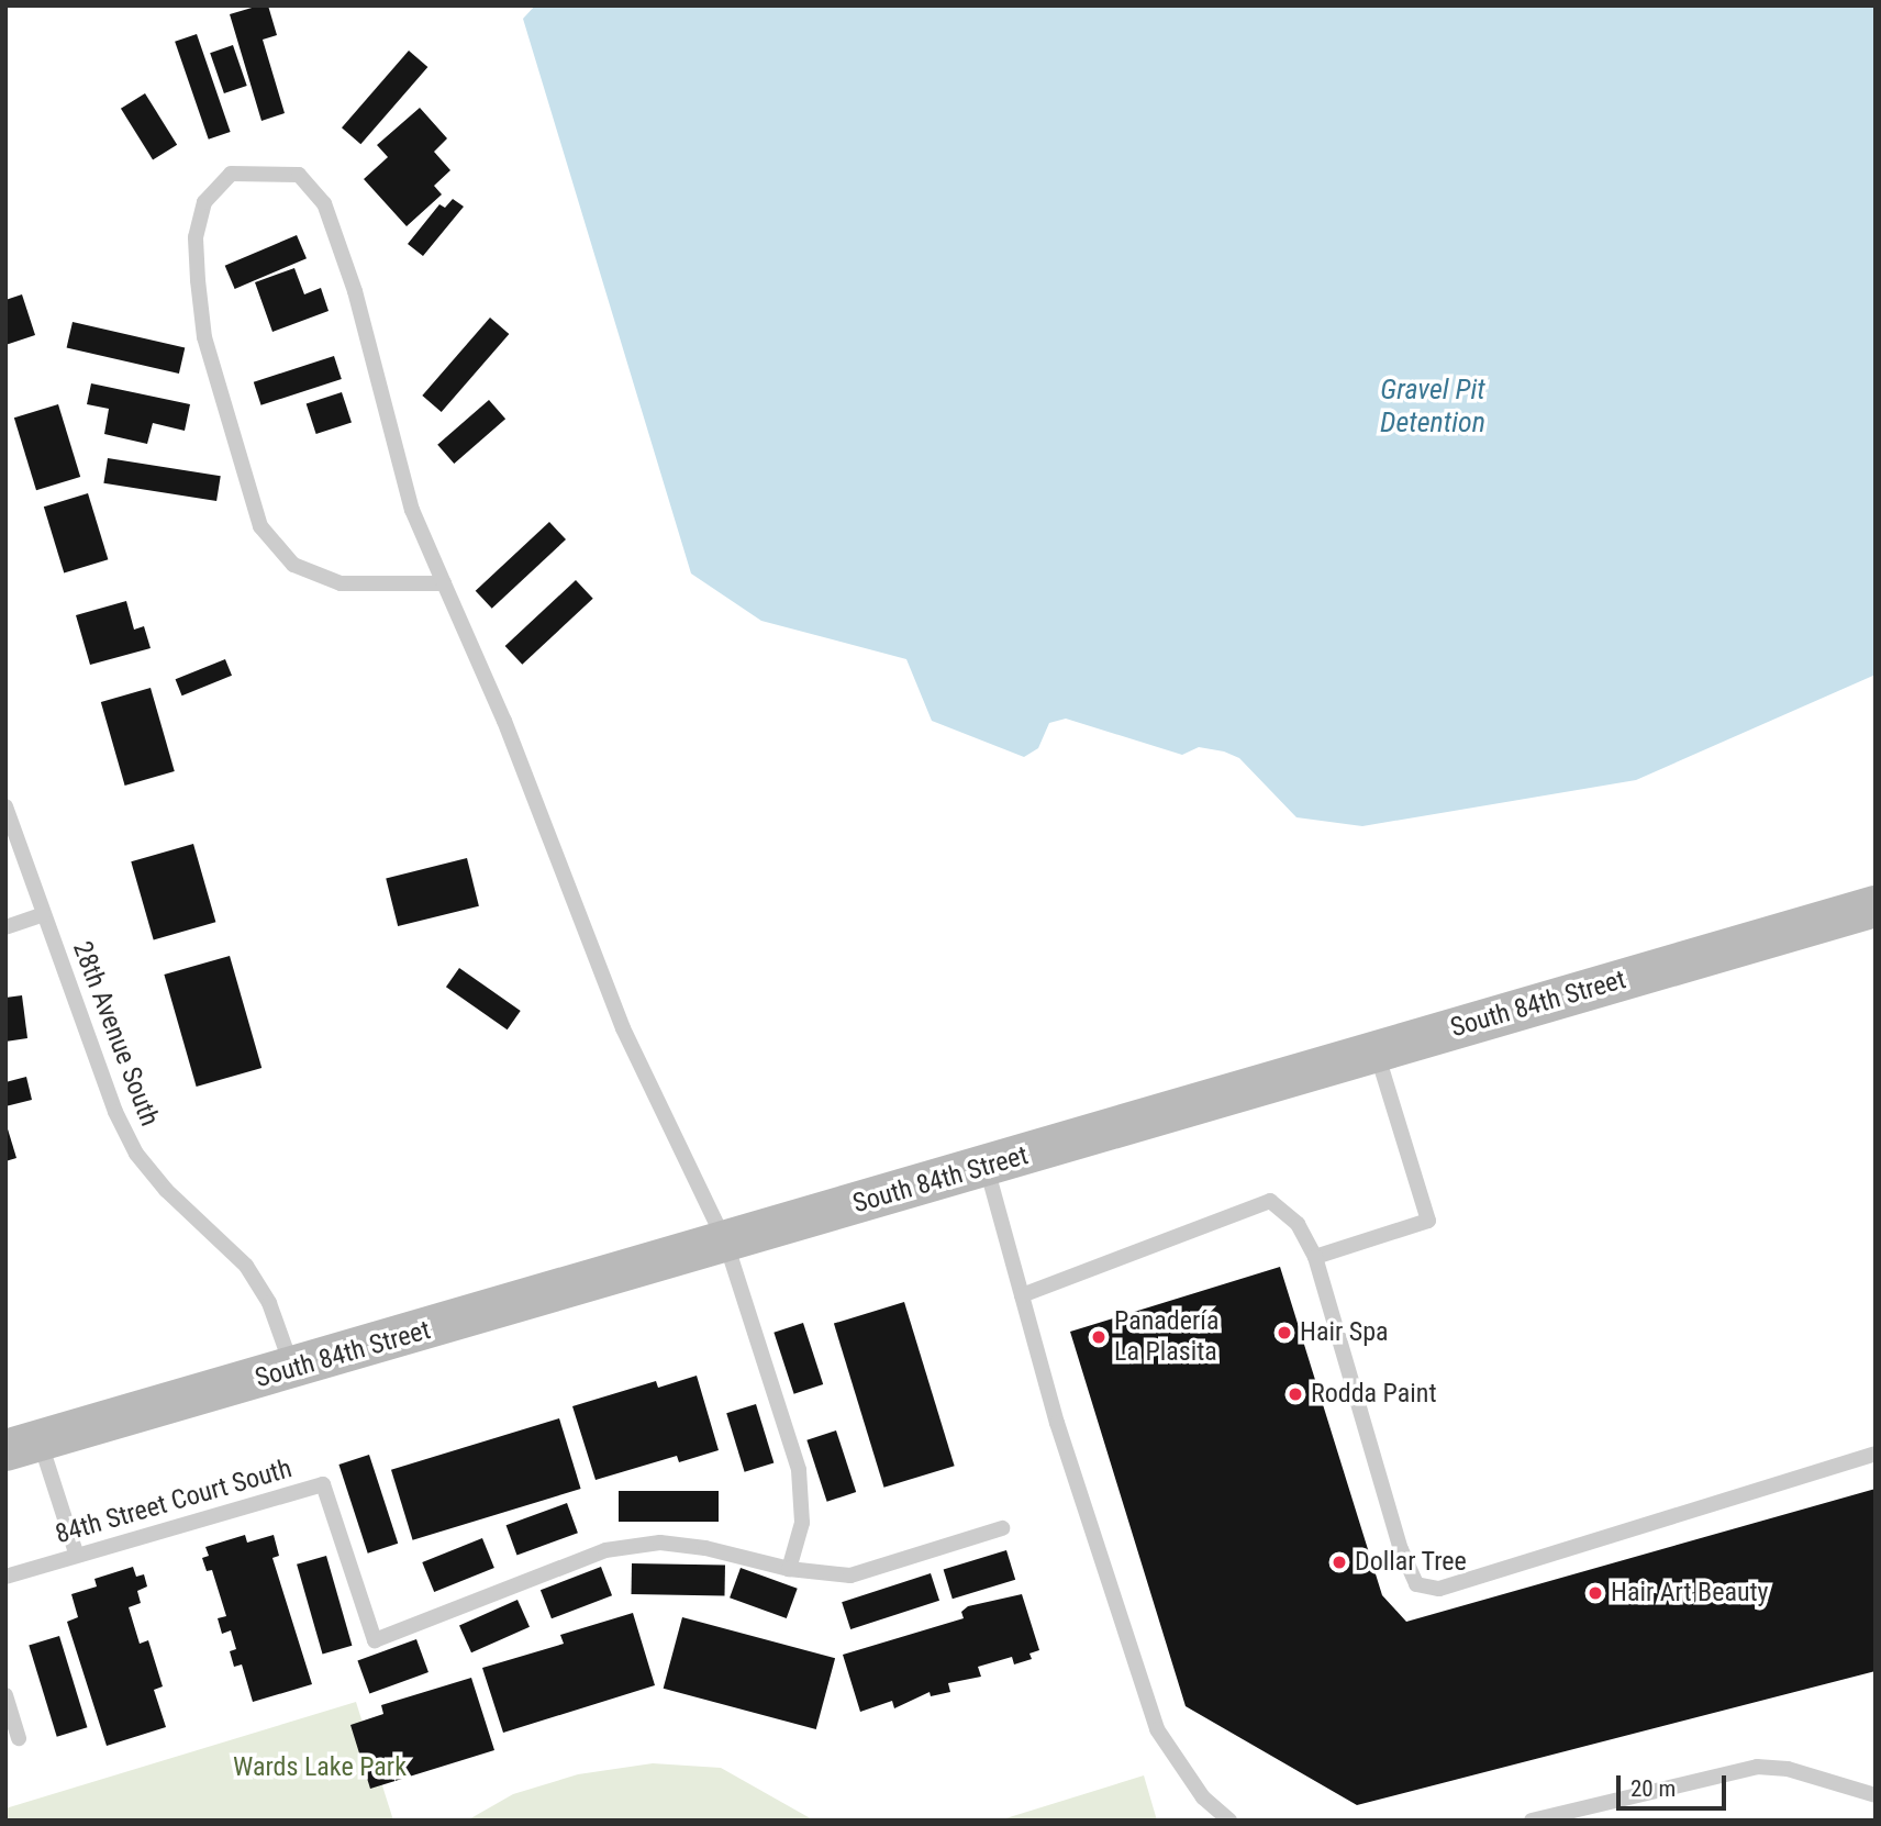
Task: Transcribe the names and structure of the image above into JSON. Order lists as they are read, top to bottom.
{
  "streets": {
    "main road": ["South 84th Street"],
    "lane": ["28th Avenue South", "84th Street Court South"]
  },
  "crossings": [
    ["South 84th Street", "28th Avenue South"]
  ],
  "water": ["Gravel Pit Detention"],
  "parks": ["Wards Lake Park"],
  "places": [
    "Hair Spa",
    "Panadería La Plasita",
    "Rodda Paint",
    "Dollar Tree",
    "Hair Art Beauty"
  ],
  "scale_bar": "20 m"
}
